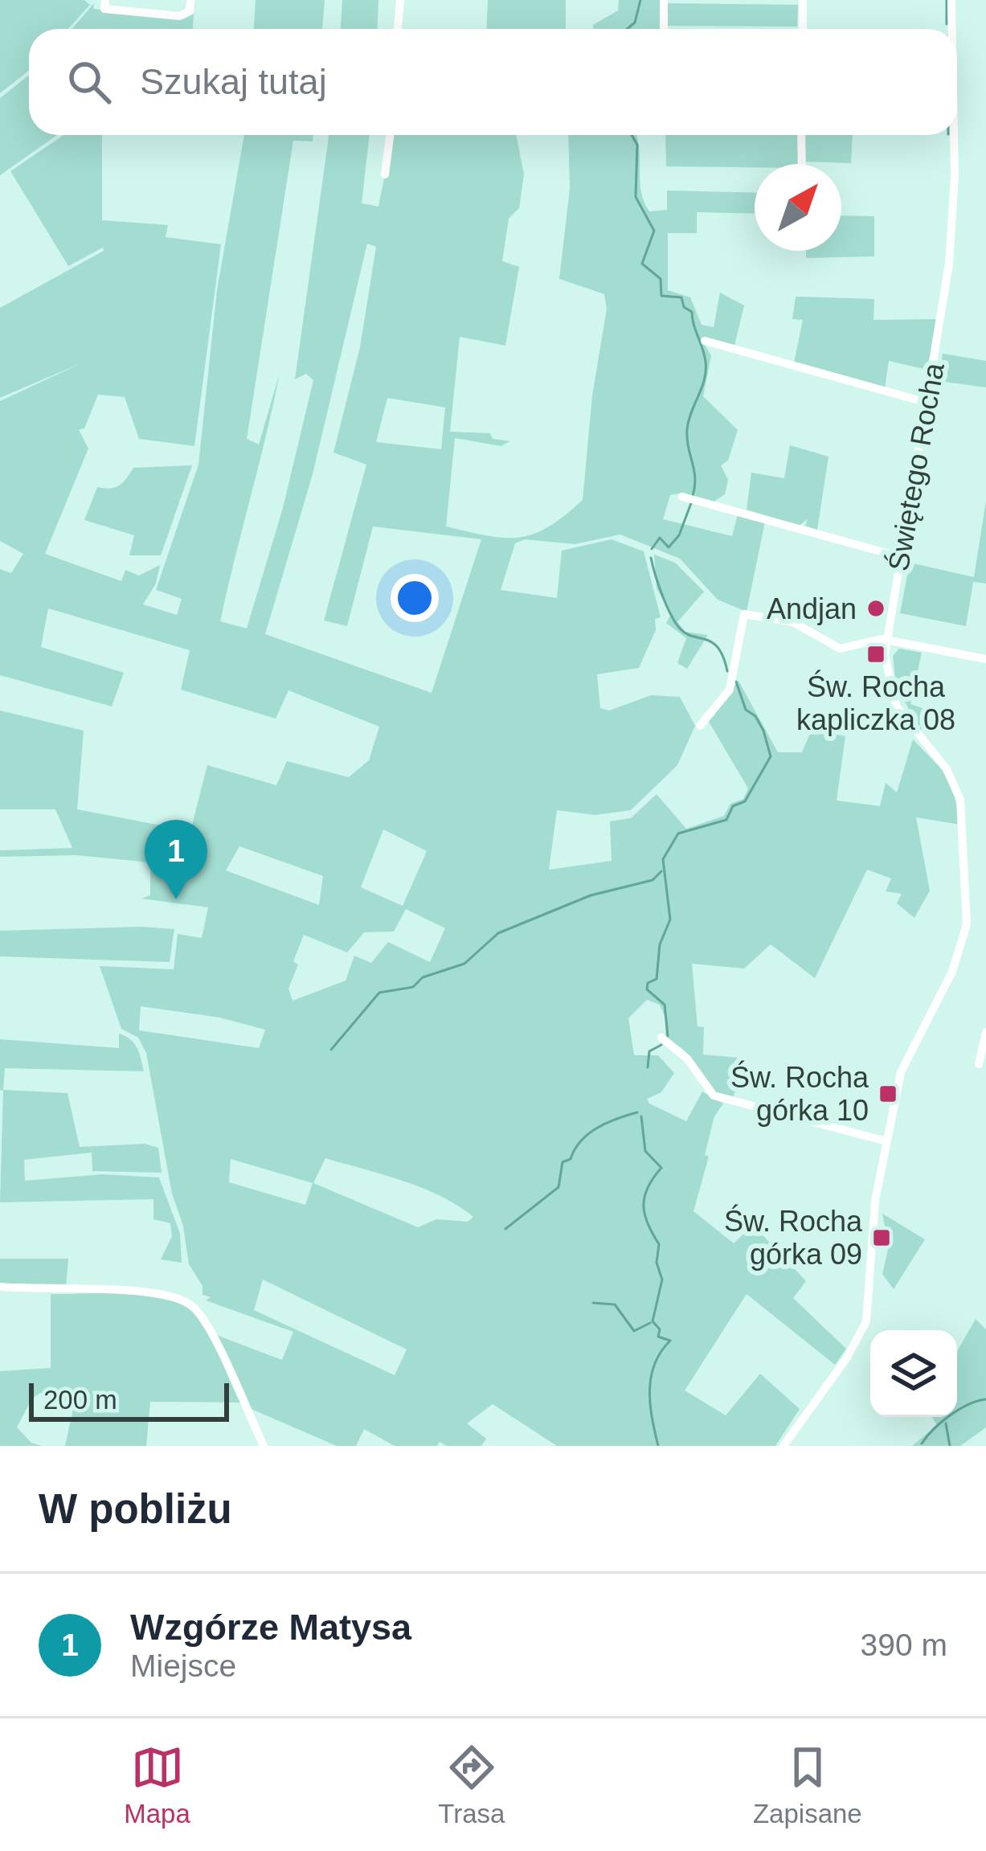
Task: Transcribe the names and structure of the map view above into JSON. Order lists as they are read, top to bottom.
{
  "streets": {
    "street": ["Świętego Rocha"]
  },
  "places": {
    "other": ["Andjan"],
    "transit": ["Św. Rocha kapliczka 08", "Św. Rocha górka 10", "Św. Rocha górka 09"]
  },
  "scale_bar": "200 m",
  "north": "top right",
  "page": {
    "search": "Szukaj tutaj",
    "pins": "1",
    "scale": "200 m",
    "heading": "W pobliżu",
    "list": [
      {
        "mark": "1",
        "name": "Wzgórze Matysa",
        "note": "Miejsce",
        "value": "390 m"
      }
    ],
    "nav": ["Mapa", "Trasa", "Zapisane"]
  }
}
